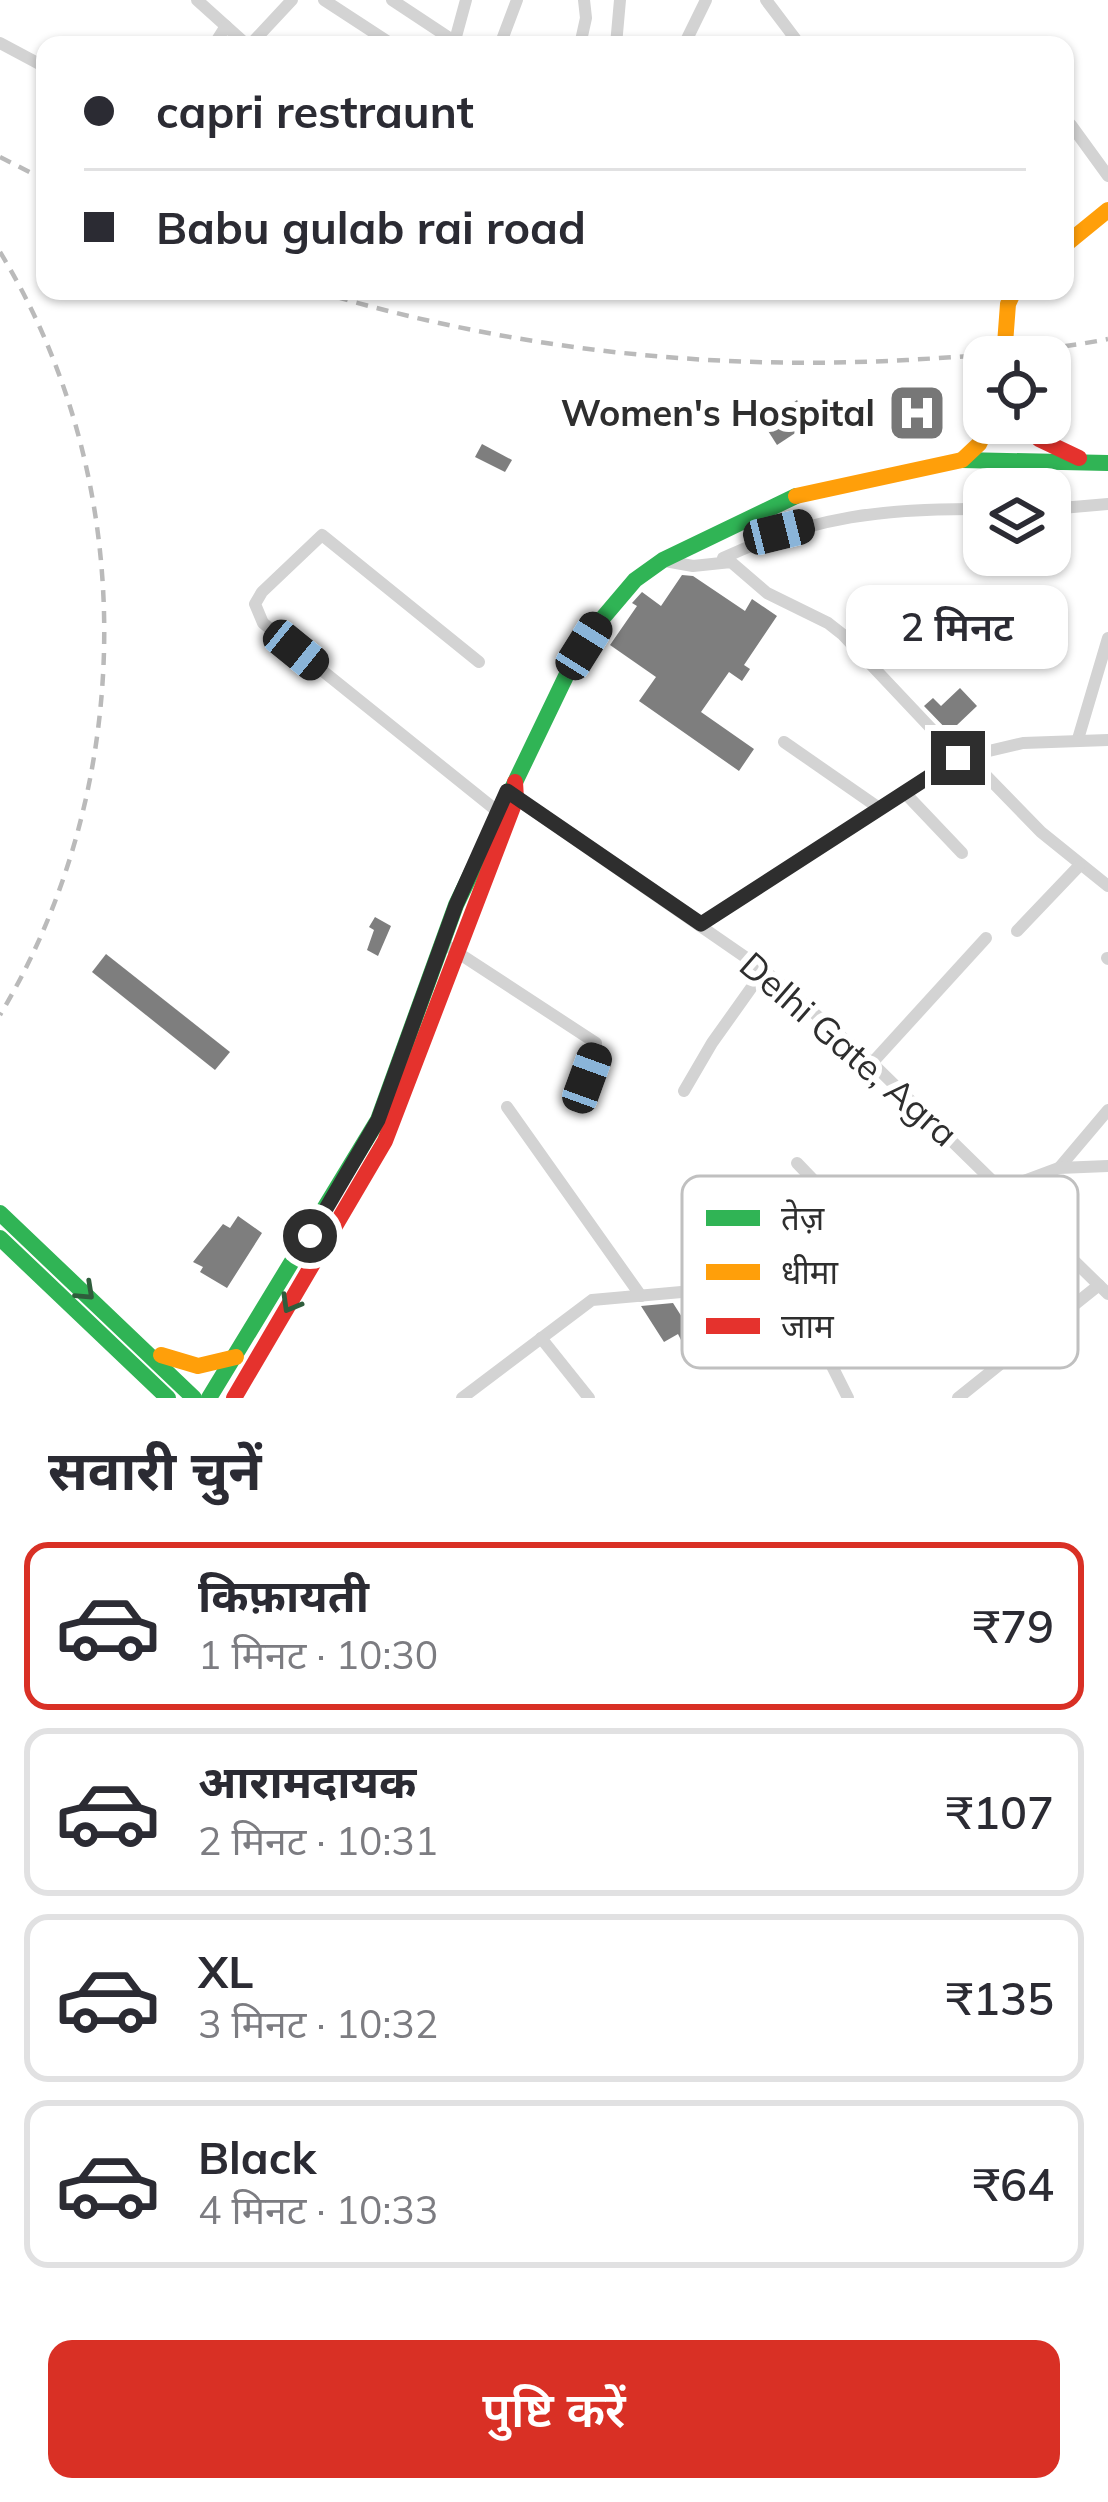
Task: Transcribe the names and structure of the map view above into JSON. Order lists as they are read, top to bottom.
{
  "streets": {
    "street": ["Delhi Gate, Agra"]
  },
  "places": {
    "hospital": ["Women's Hospital"]
  },
  "legend": ["तेज़", "धीमा", "जाम"],
  "page": {
    "banner": ["capri restraunt", "Babu gulab rai road"],
    "bubble": "2 मिनट",
    "heading": "सवारी चुनें",
    "list": [
      {
        "name": "किफ़ायती",
        "note": "1 मिनट · 10:30",
        "value": "₹79"
      },
      {
        "name": "आरामदायक",
        "note": "2 मिनट · 10:31",
        "value": "₹107"
      },
      {
        "name": "XL",
        "note": "3 मिनट · 10:32",
        "value": "₹135"
      },
      {
        "name": "Black",
        "note": "4 मिनट · 10:33",
        "value": "₹64"
      }
    ],
    "buttons": "पुष्टि करें"
  }
}
